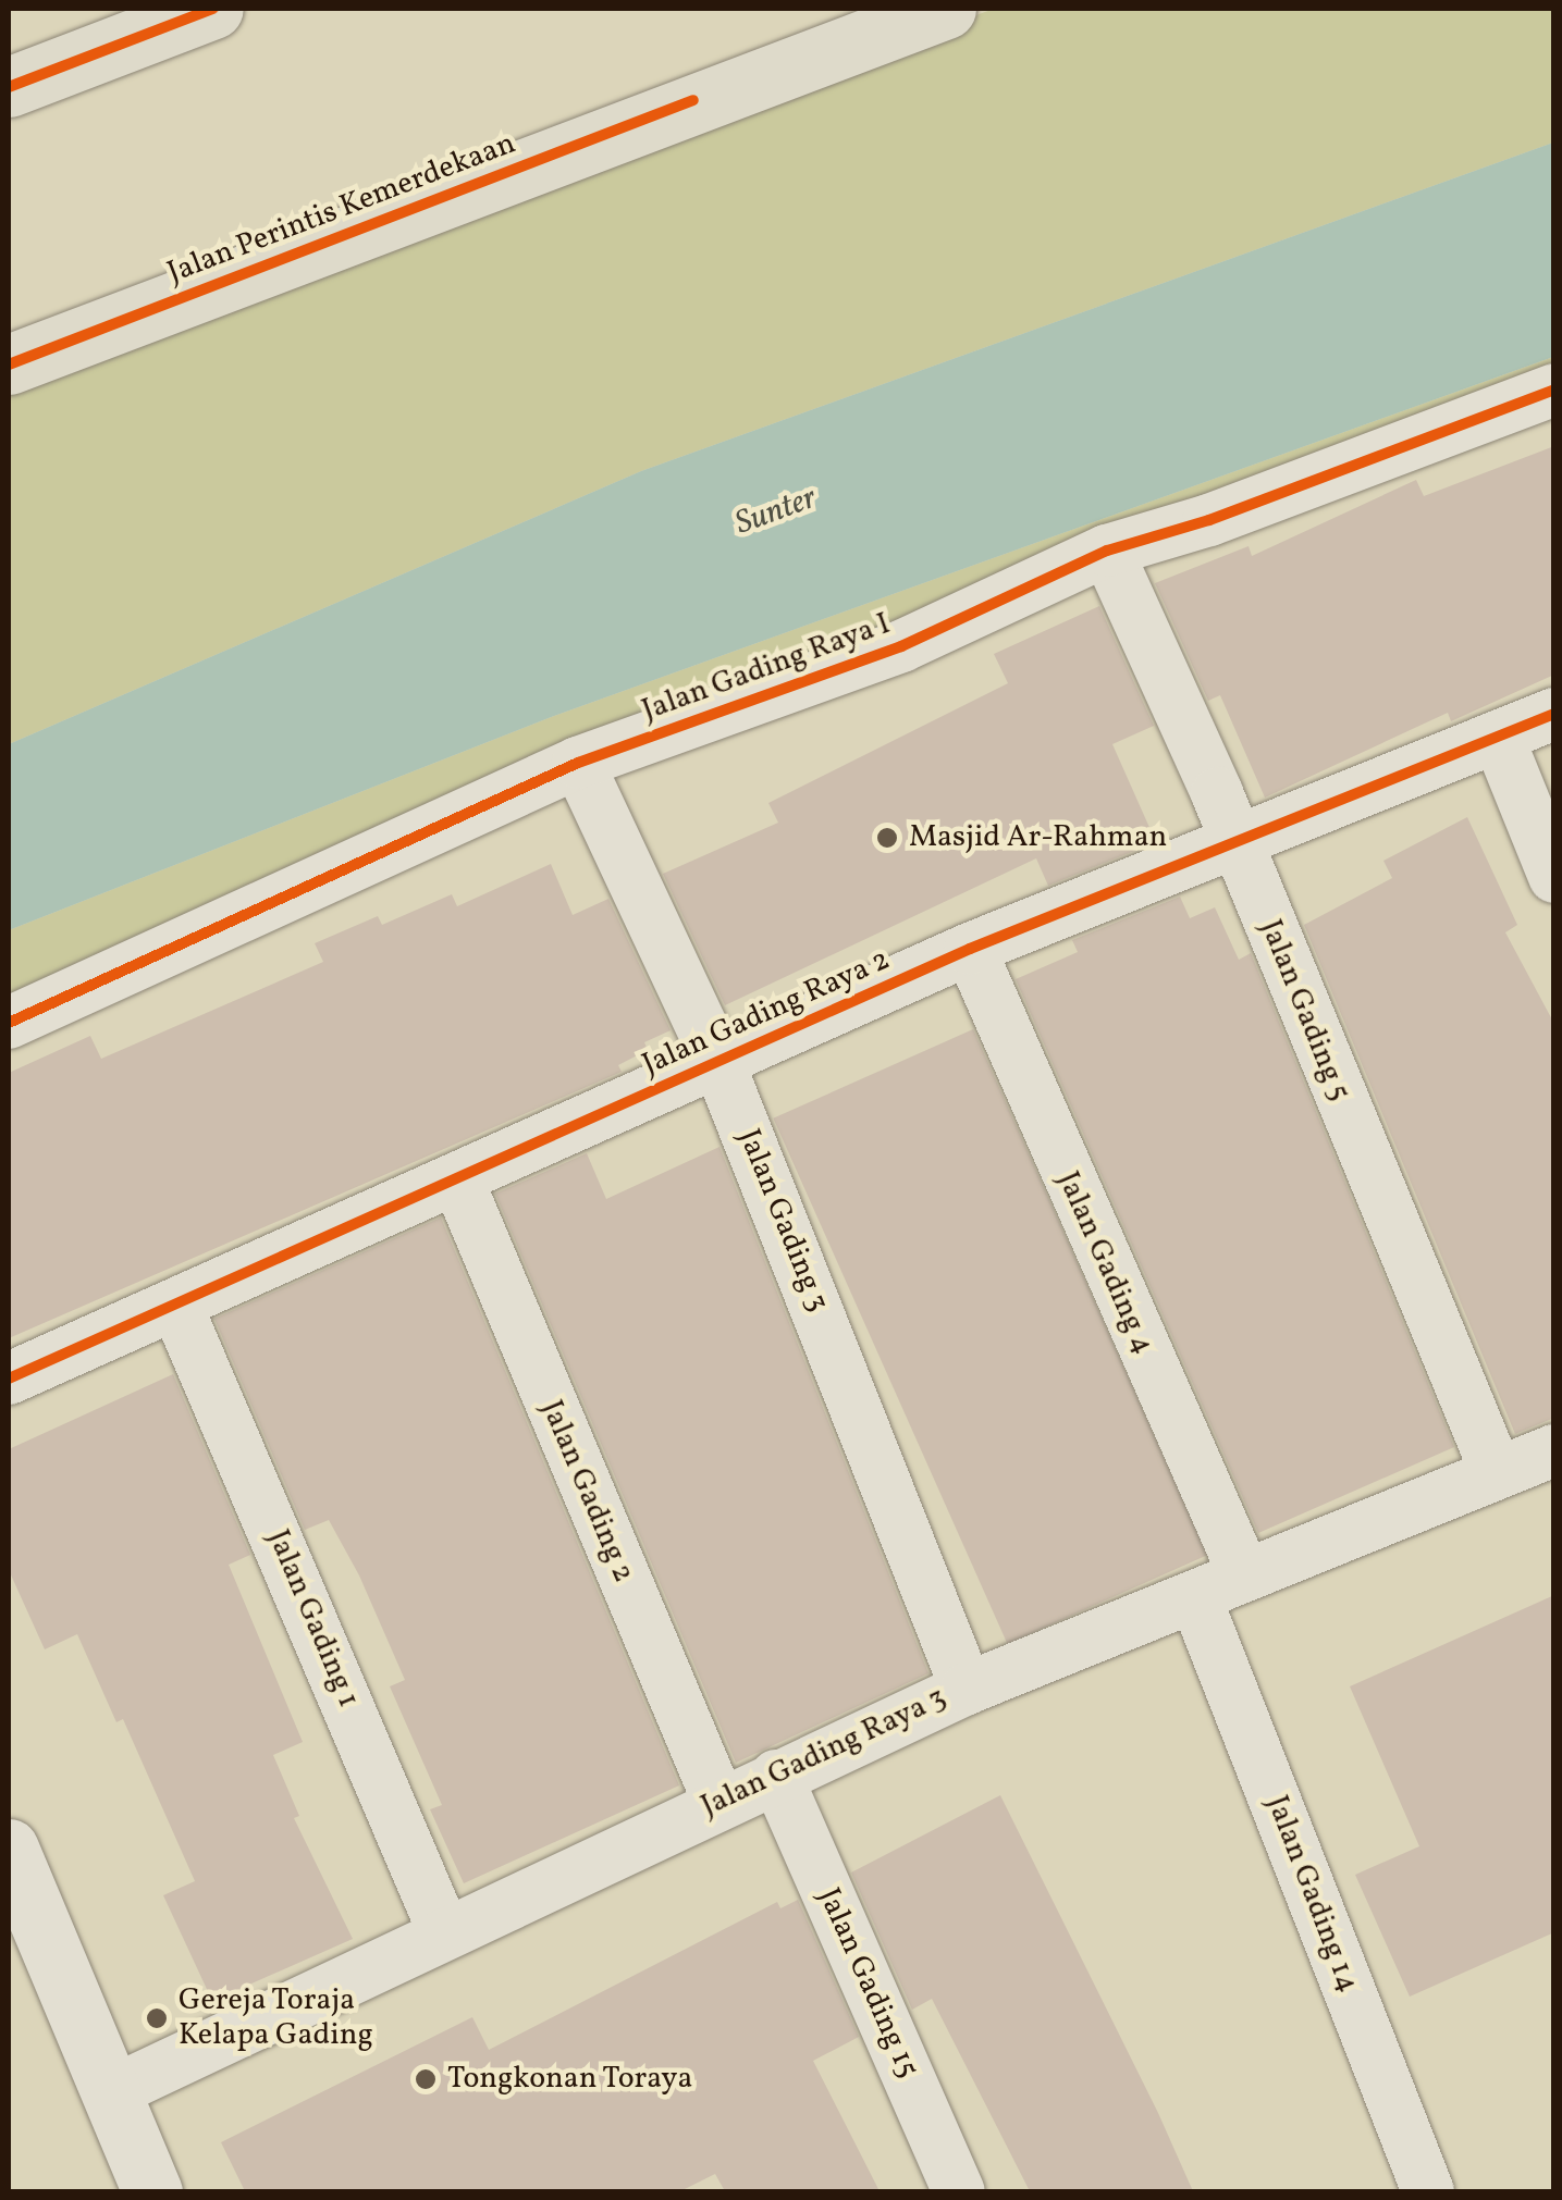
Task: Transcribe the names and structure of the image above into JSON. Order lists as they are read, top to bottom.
{
  "streets": {
    "highway": ["Jalan Perintis Kemerdekaan"],
    "street": [
      "Jalan Gading Raya I",
      "Jalan Gading 5",
      "Jalan Gading Raya 2",
      "Jalan Gading 3",
      "Jalan Gading 4",
      "Jalan Gading 2",
      "Jalan Gading 1",
      "Jalan Gading Raya 3",
      "Jalan Gading 14",
      "Jalan Gading 15"
    ]
  },
  "crossings": [
    ["Jalan Gading Raya I", "Jalan Gading 5"],
    ["Jalan Gading Raya I", "Jalan Gading 3"],
    ["Jalan Gading 5", "Jalan Gading Raya 2"],
    ["Jalan Gading 5", "Jalan Gading Raya 3"],
    ["Jalan Gading Raya 2", "Jalan Gading 3"],
    ["Jalan Gading Raya 2", "Jalan Gading 4"],
    ["Jalan Gading Raya 2", "Jalan Gading 2"],
    ["Jalan Gading Raya 2", "Jalan Gading 1"],
    ["Jalan Gading 3", "Jalan Gading Raya 3"],
    ["Jalan Gading 4", "Jalan Gading Raya 3"],
    ["Jalan Gading 2", "Jalan Gading Raya 3"],
    ["Jalan Gading 1", "Jalan Gading Raya 3"],
    ["Jalan Gading Raya 3", "Jalan Gading 14"],
    ["Jalan Gading Raya 3", "Jalan Gading 15"]
  ],
  "water": ["Sunter"],
  "places": ["Masjid Ar-Rahman", "Gereja Toraja Kelapa Gading", "Tongkonan Toraya"]
}
